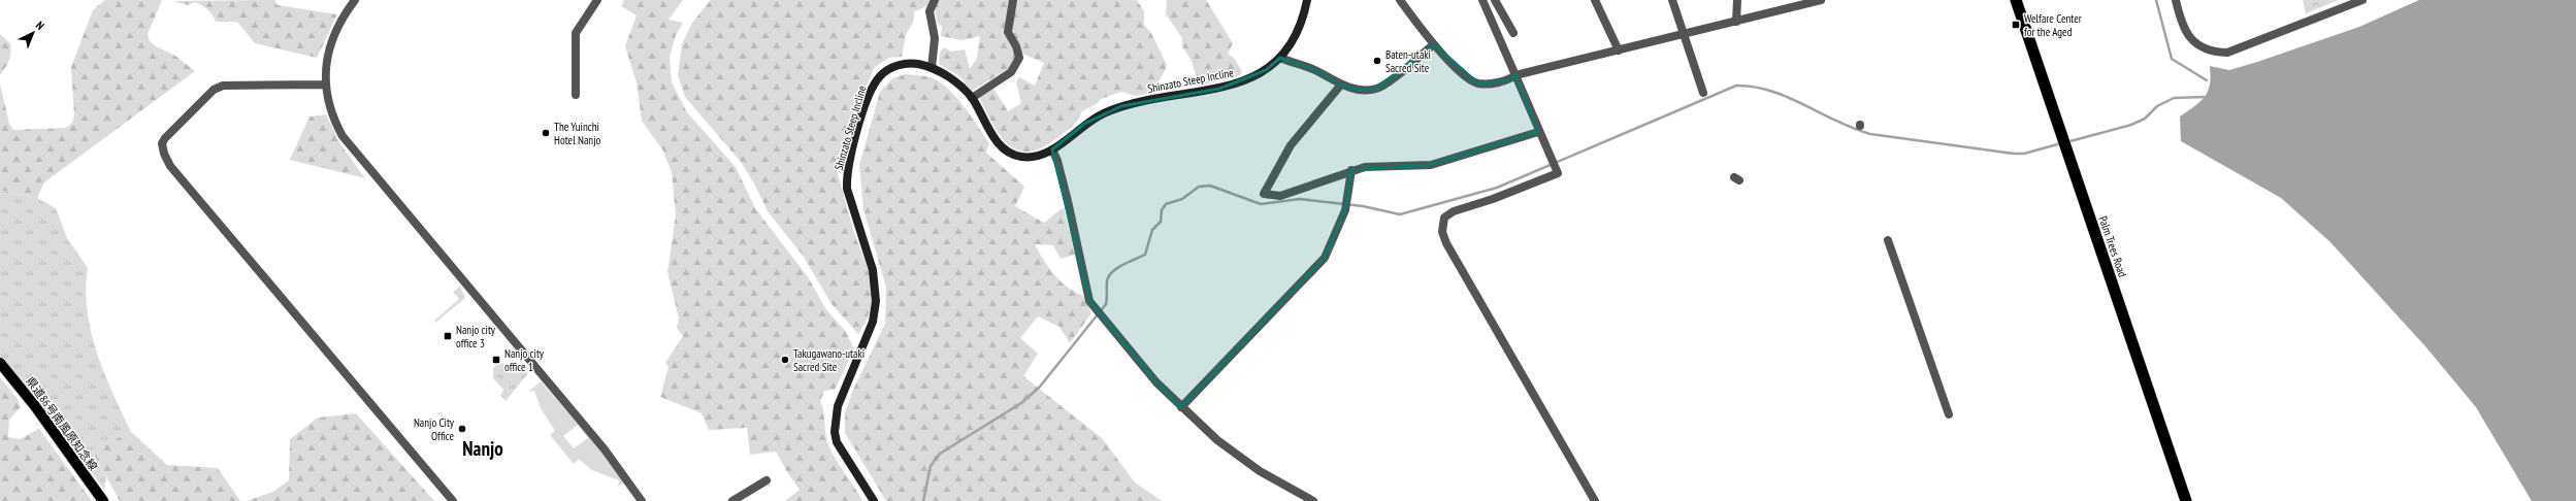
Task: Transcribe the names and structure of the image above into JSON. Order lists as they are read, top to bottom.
{
  "streets": {
    "highway": ["Palm Trees Road"],
    "main road": ["Shinzato Steep Incline", "県道86号南風原知念線"]
  },
  "districts": ["Nanjo"],
  "places": {
    "transit": ["Welfare Center for the Aged", "Nanjo city office 3", "Nanjo city office 1"],
    "other": [
      "Baten-utaki Sacred Site",
      "The Yuinchi Hotel Nanjo",
      "Takugawano-utaki Sacred Site",
      "Nanjo City Office"
    ]
  },
  "north": "top right"
}
